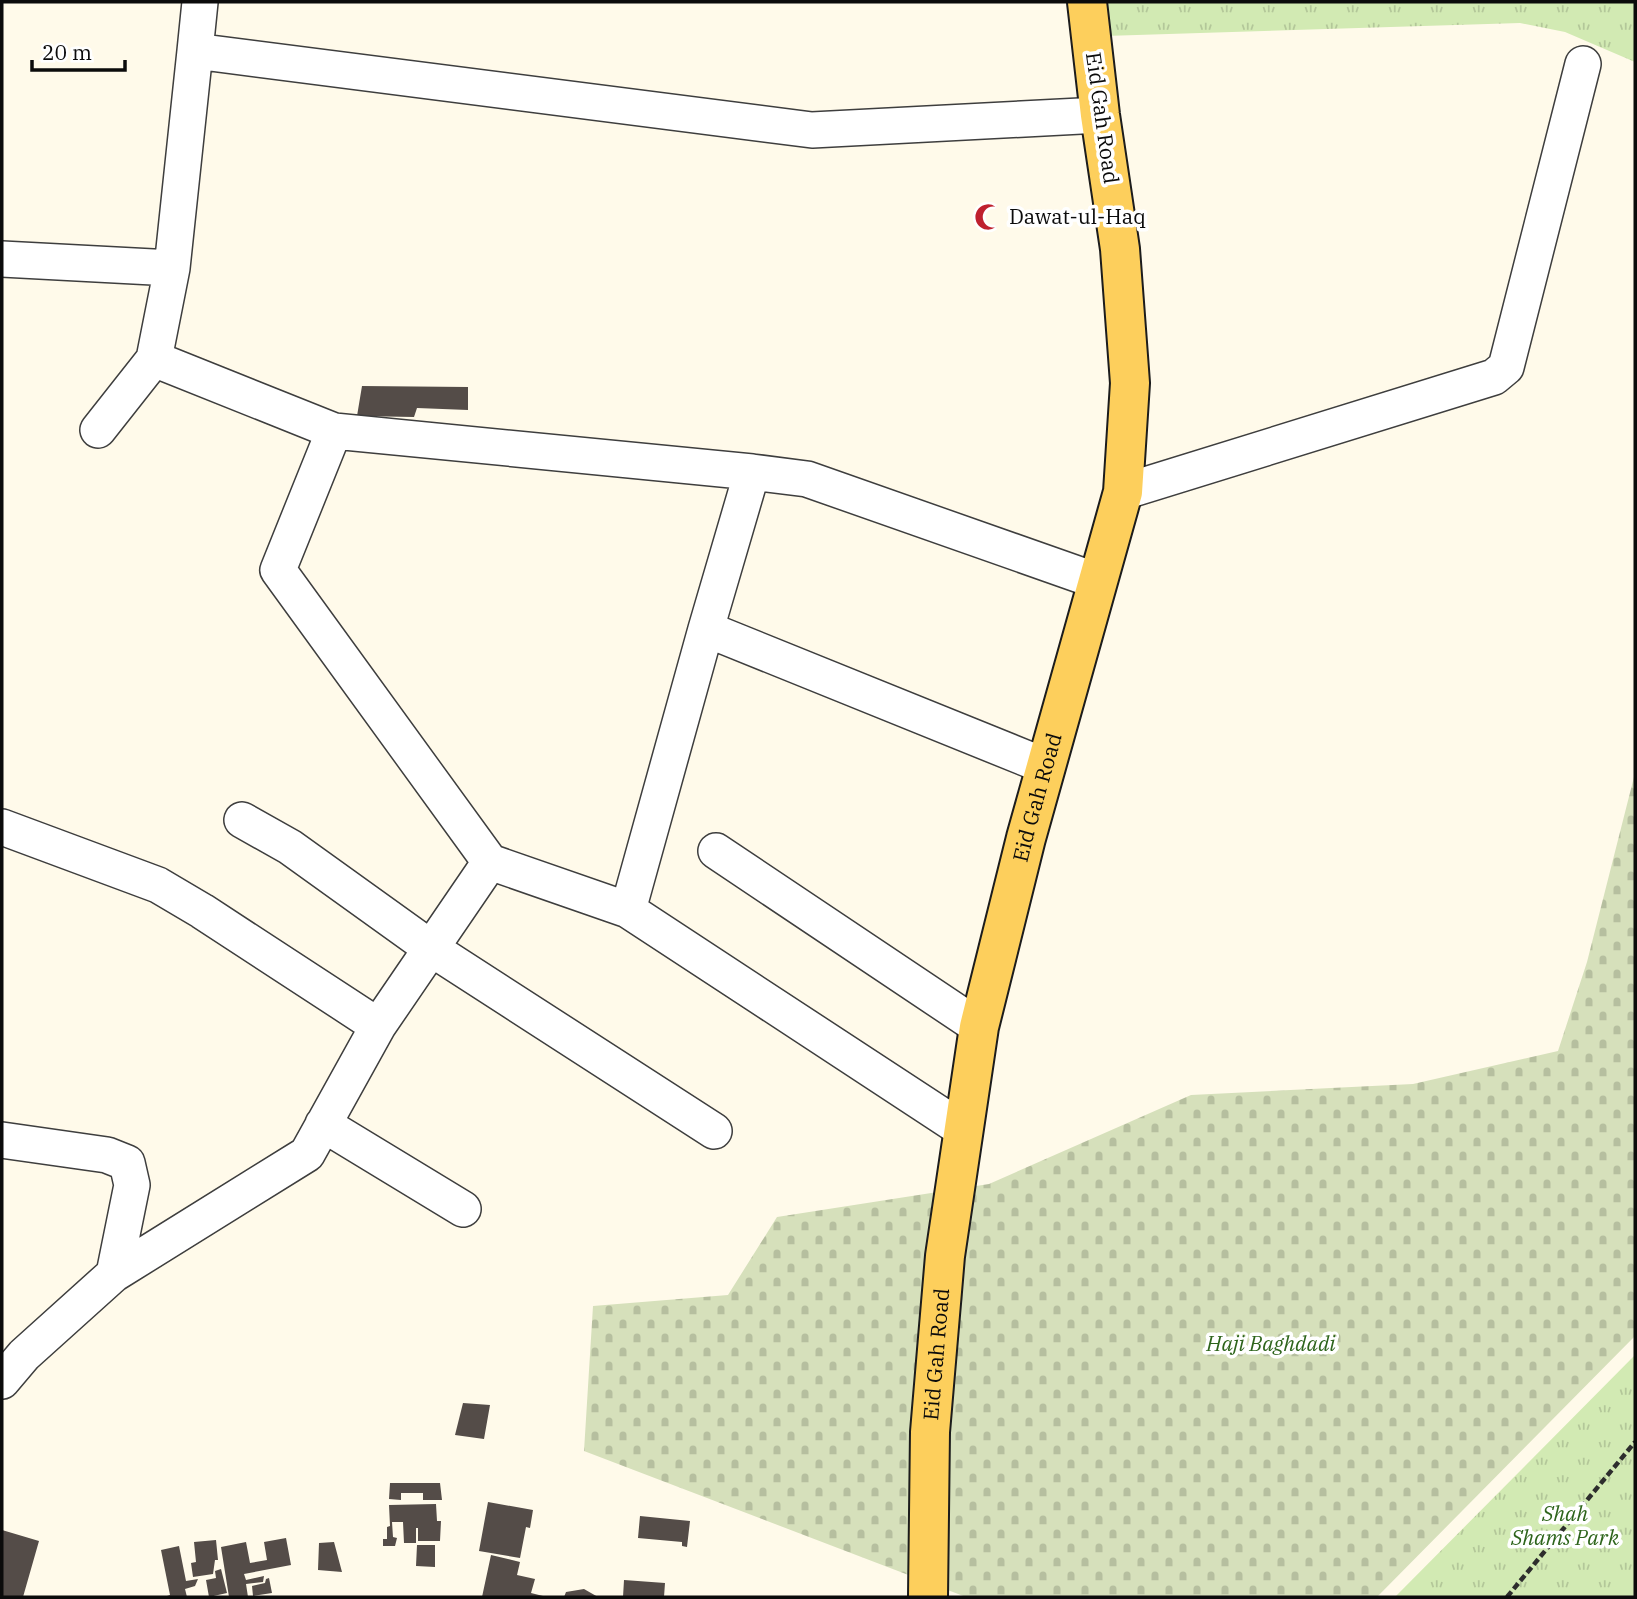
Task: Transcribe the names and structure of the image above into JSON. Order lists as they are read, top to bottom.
{
  "streets": {
    "main road": ["Eid Gah Road"]
  },
  "parks": ["Haji Baghdadi", "Shah Shams Park"],
  "places": {
    "mosque": ["Dawat-ul-Haq"]
  },
  "scale_bar": "20 m"
}
